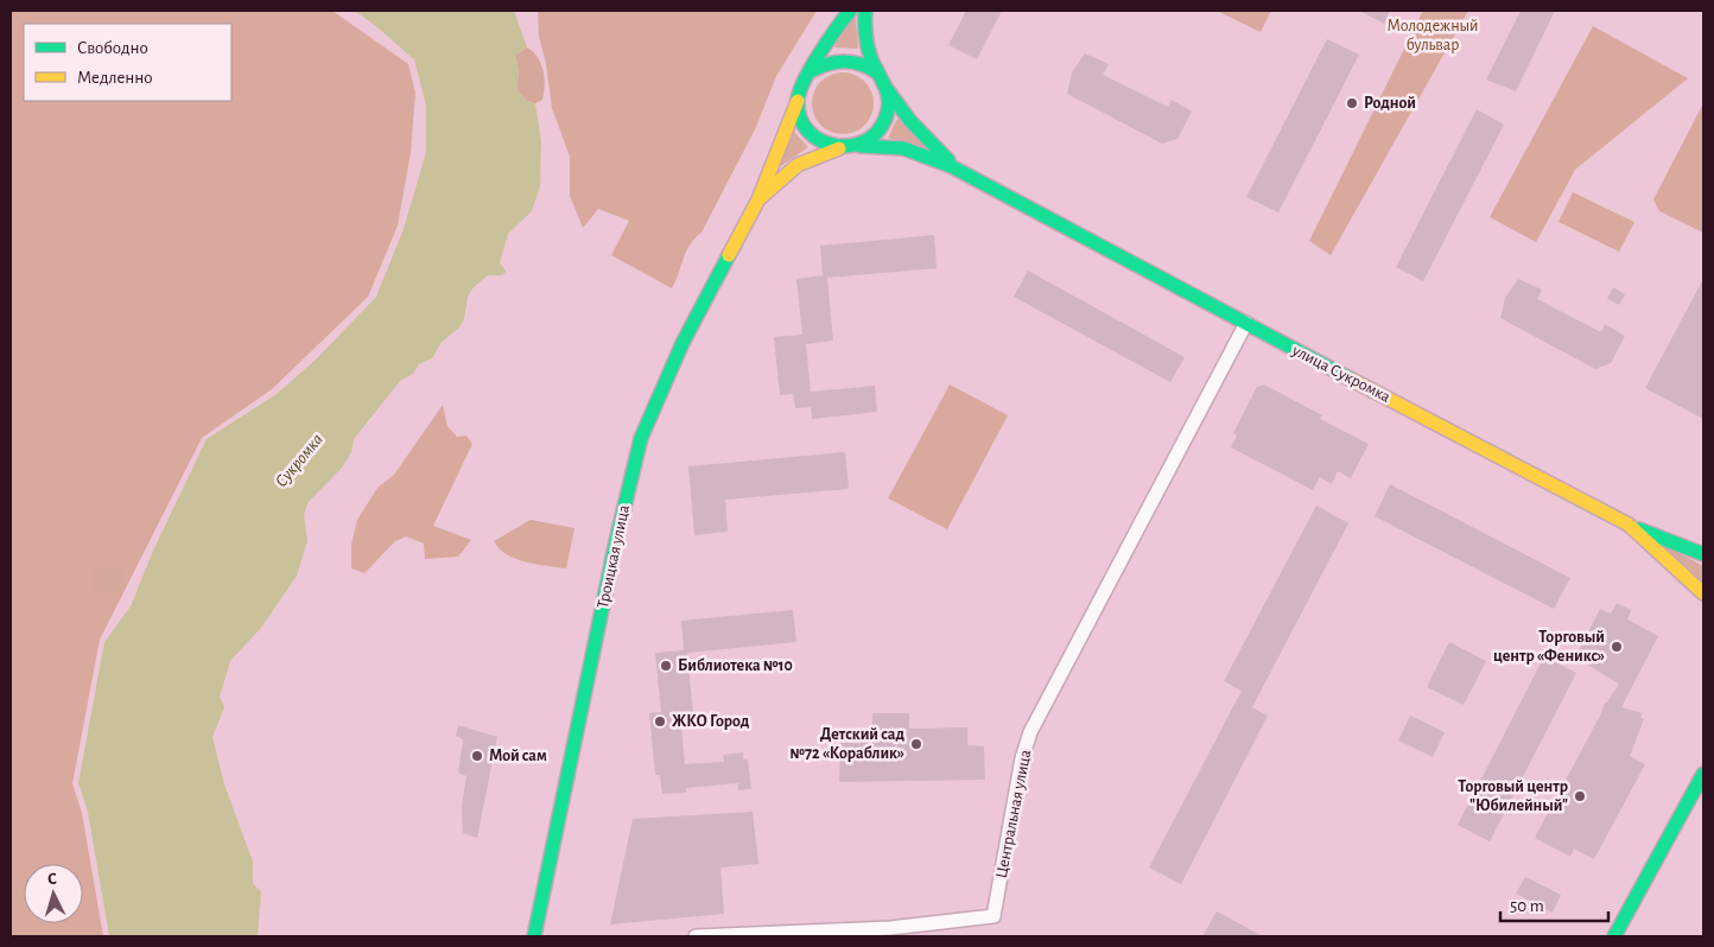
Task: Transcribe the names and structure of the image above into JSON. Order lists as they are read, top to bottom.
{
  "streets": {
    "street": ["улица Сукромка", "Троицкая улица", "Центральная улица"]
  },
  "crossings": [
    ["улица Сукромка", "Троицкая улица"],
    ["улица Сукромка", "Центральная улица"]
  ],
  "water": ["Сукромка"],
  "parks": ["Молодежный бульвар"],
  "places": [
    "Родной",
    "Торговый центр «Феникс»",
    "Библиотека №10",
    "ЖКО Город",
    "Детский сад №72 «Кораблик»",
    "Мой сам",
    "Торговый центр \"Юбилейный\""
  ],
  "legend": ["Свободно", "Медленно"],
  "scale_bar": "50 m",
  "north": "top"
}
